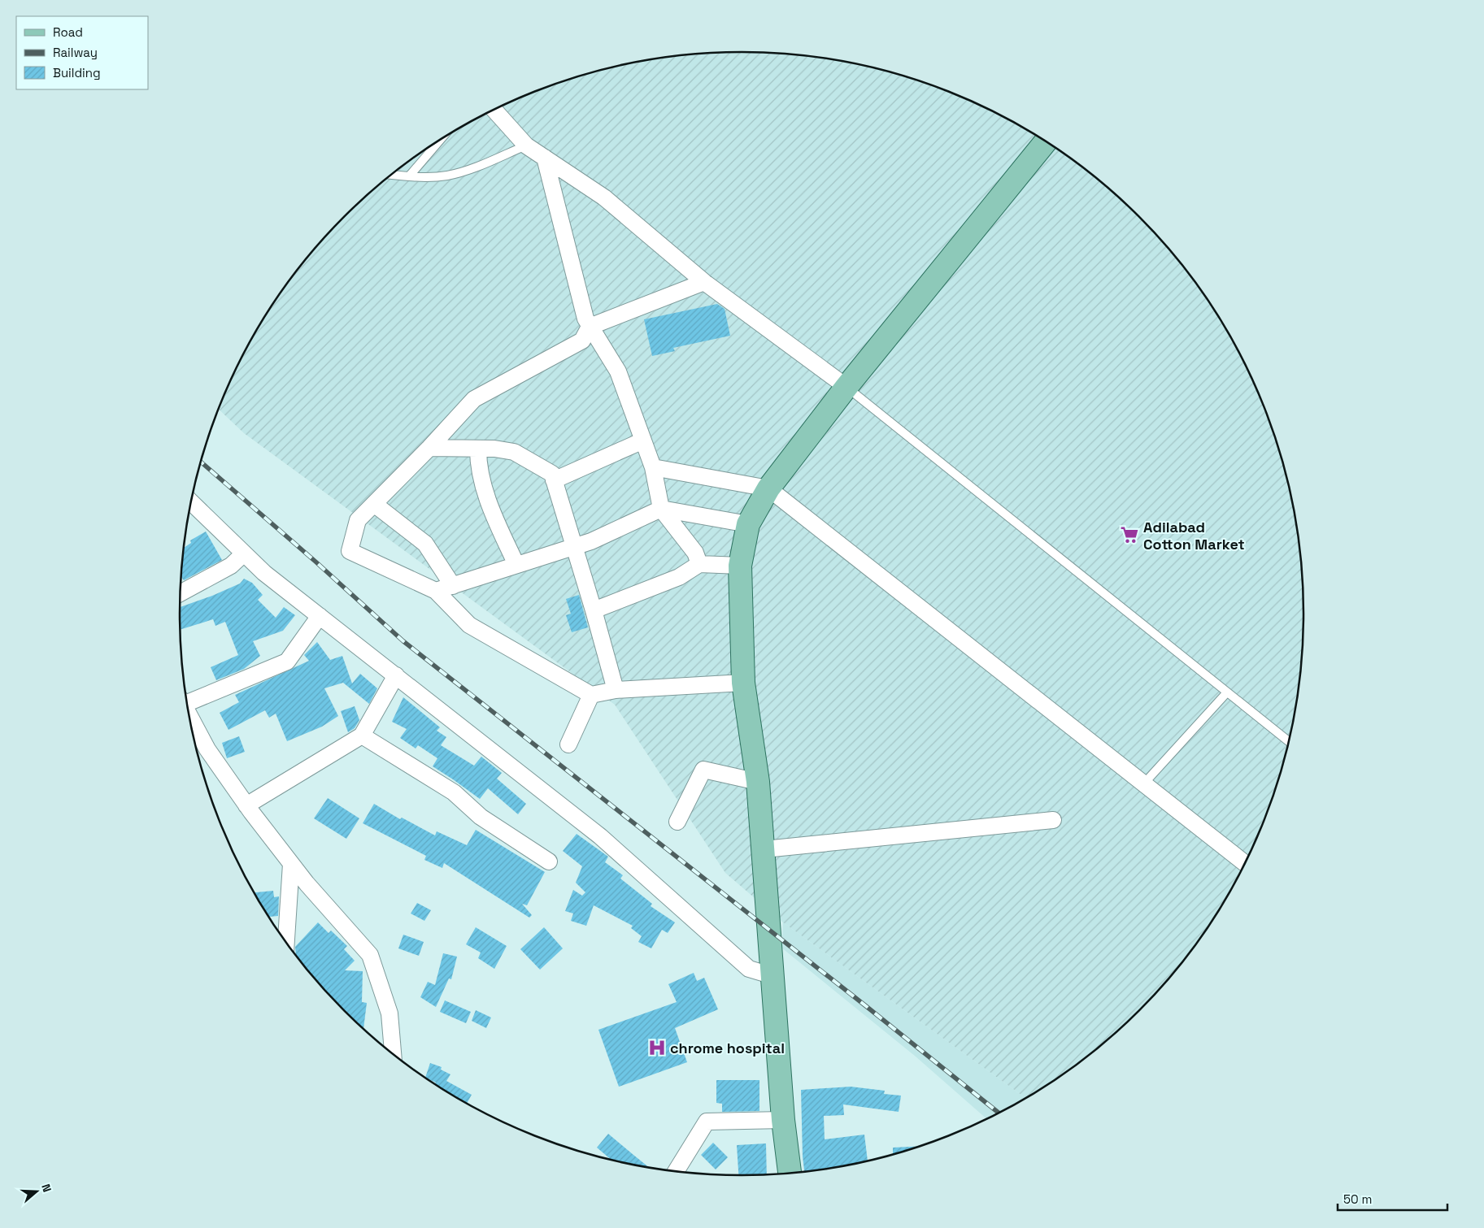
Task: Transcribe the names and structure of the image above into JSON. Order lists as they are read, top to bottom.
{
  "places": {
    "supermarket": ["Adilabad Cotton Market"],
    "hospital": ["chrome hospital"]
  },
  "legend": ["Road", "Railway", "Building"],
  "scale_bar": "50 m",
  "north": "right"
}
